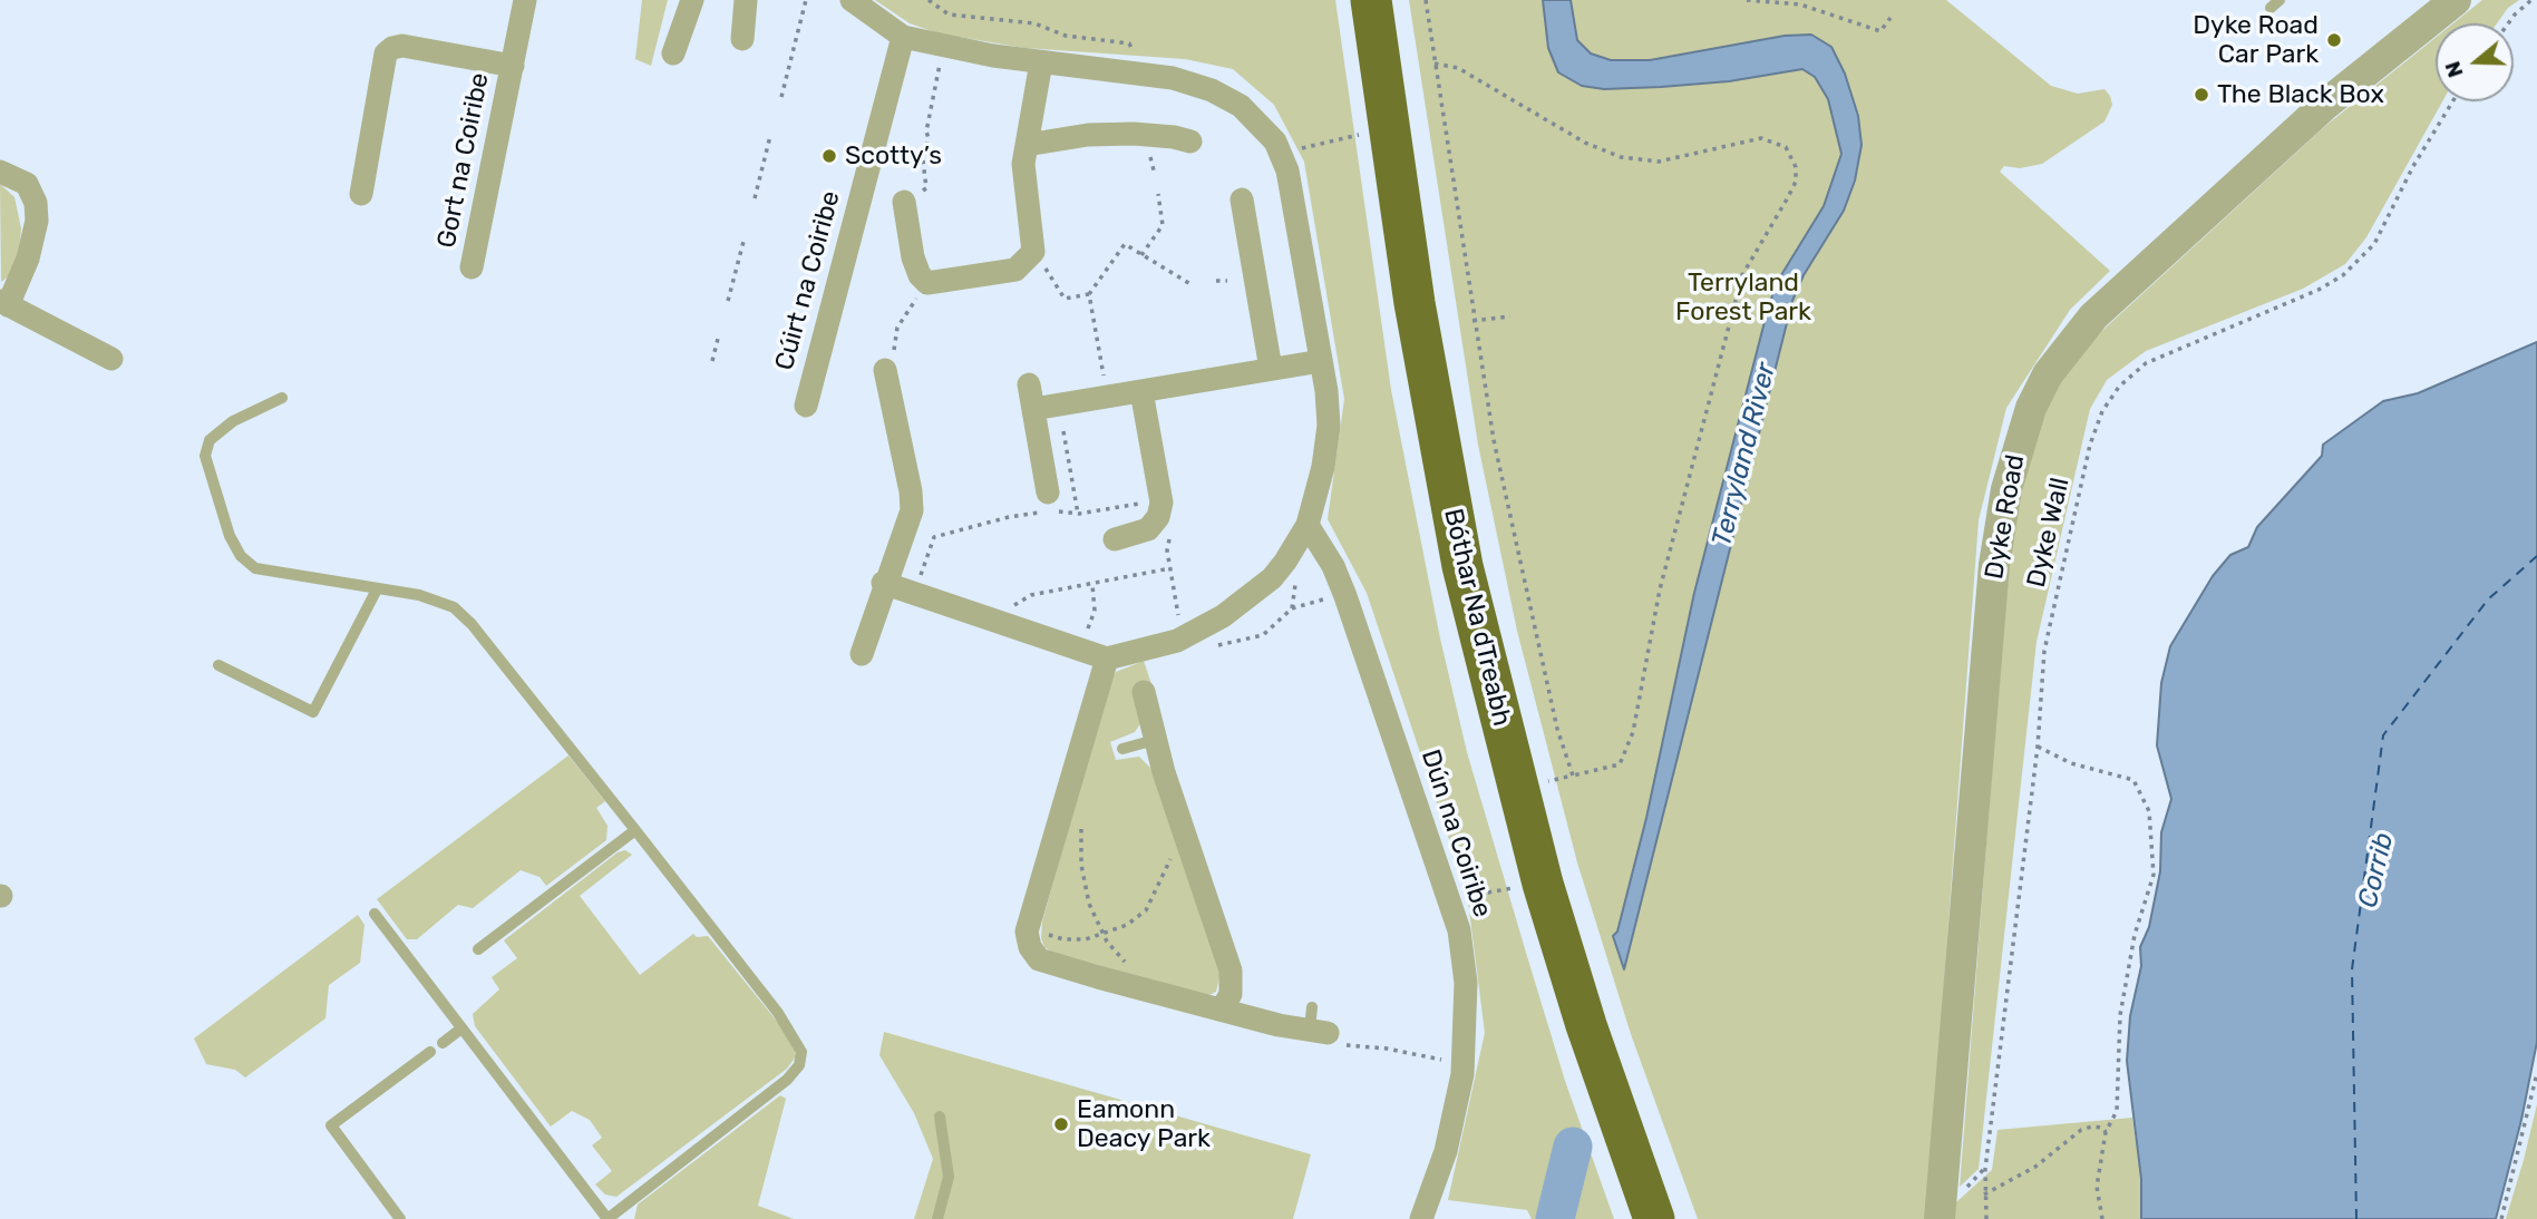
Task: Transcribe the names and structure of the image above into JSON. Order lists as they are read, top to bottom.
{
  "streets": {
    "highway": ["Bóthar Na dTreabh"],
    "street": [
      "Gort na Coiribe",
      "Cúirt na Coiribe",
      "Dyke Road",
      "Dún na Coiribe"
    ],
    "path": ["Dyke Wall"]
  },
  "water": ["Terryland River", "Corrib"],
  "parks": ["Terryland Forest Park"],
  "places": [
    "Dyke Road Car Park",
    "The Black Box",
    "Scotty’s",
    "Eamonn Deacy Park"
  ],
  "north": "left"
}
